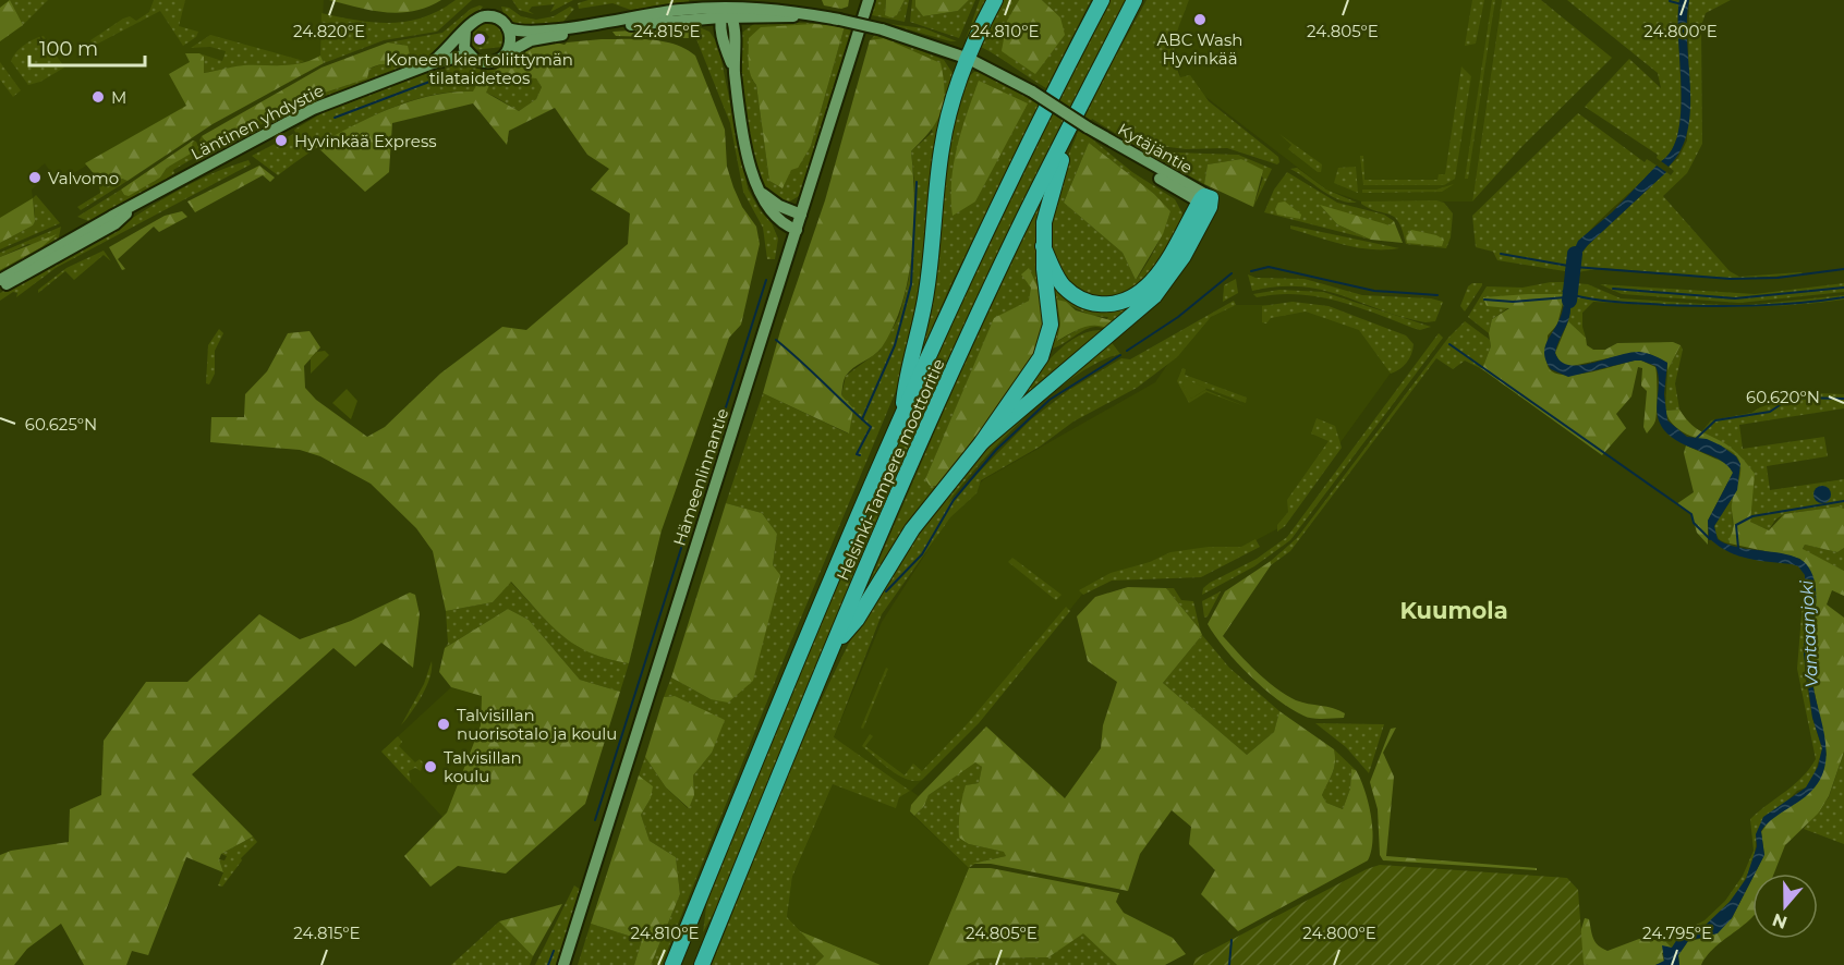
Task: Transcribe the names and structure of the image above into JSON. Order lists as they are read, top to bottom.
{
  "streets": {
    "highway": ["Helsinki-Tampere moottoritie"],
    "main road": ["Läntinen yhdystie", "Kytäjäntie", "Hämeenlinnantie"]
  },
  "districts": ["Kuumola"],
  "water": ["Vantaanjoki"],
  "places": [
    "ABC Wash Hyvinkää",
    "Koneen kiertoliittymän tilataideteos",
    "M",
    "Hyvinkää Express",
    "Valvomo",
    "Talvisillan nuorisotalo ja koulu",
    "Talvisillan koulu"
  ],
  "scale_bar": "100 m",
  "north": "bottom",
  "coordinates": [
    "24.800°E",
    "24.820°E",
    "24.815°E",
    "24.810°E",
    "24.805°E",
    "60.620°N",
    "60.625°N",
    "24.795°E"
  ]
}
